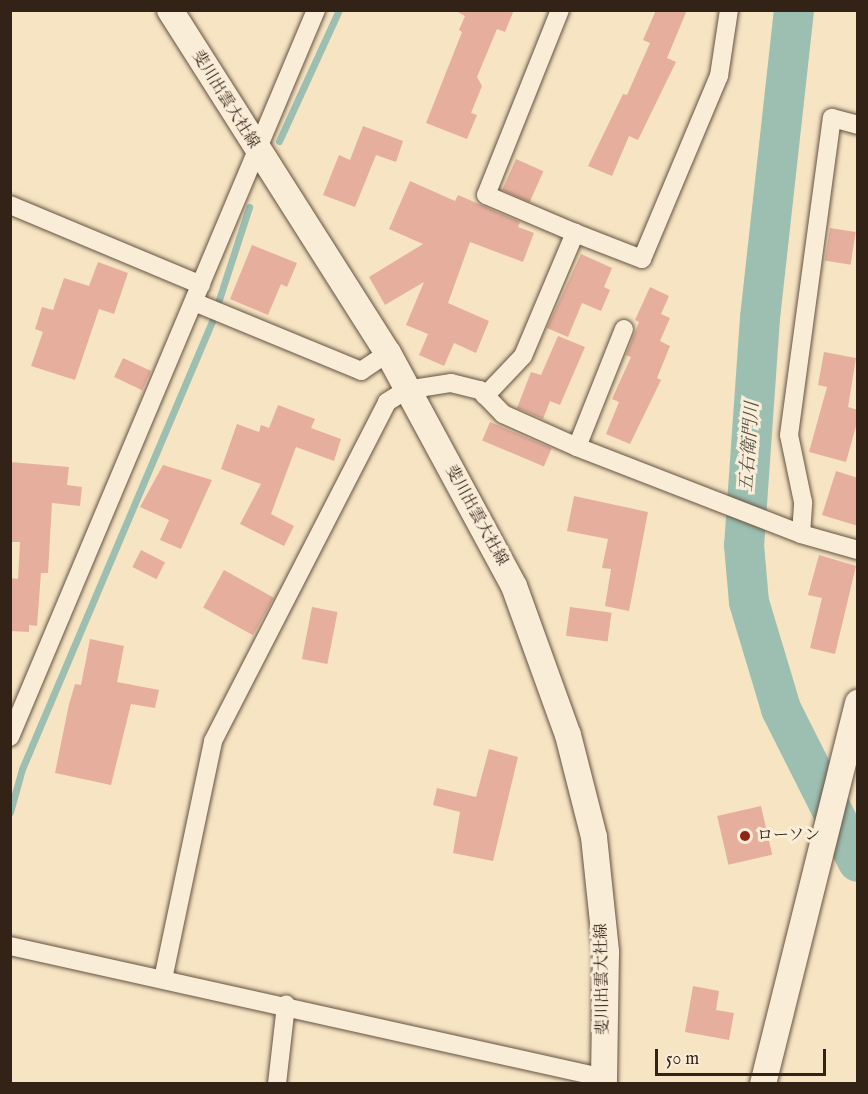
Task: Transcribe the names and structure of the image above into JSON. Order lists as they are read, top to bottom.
{
  "streets": {
    "main road": ["斐川出雲大社線"]
  },
  "water": ["五右衛門川"],
  "places": ["ローソン"],
  "scale_bar": "50 m"
}
